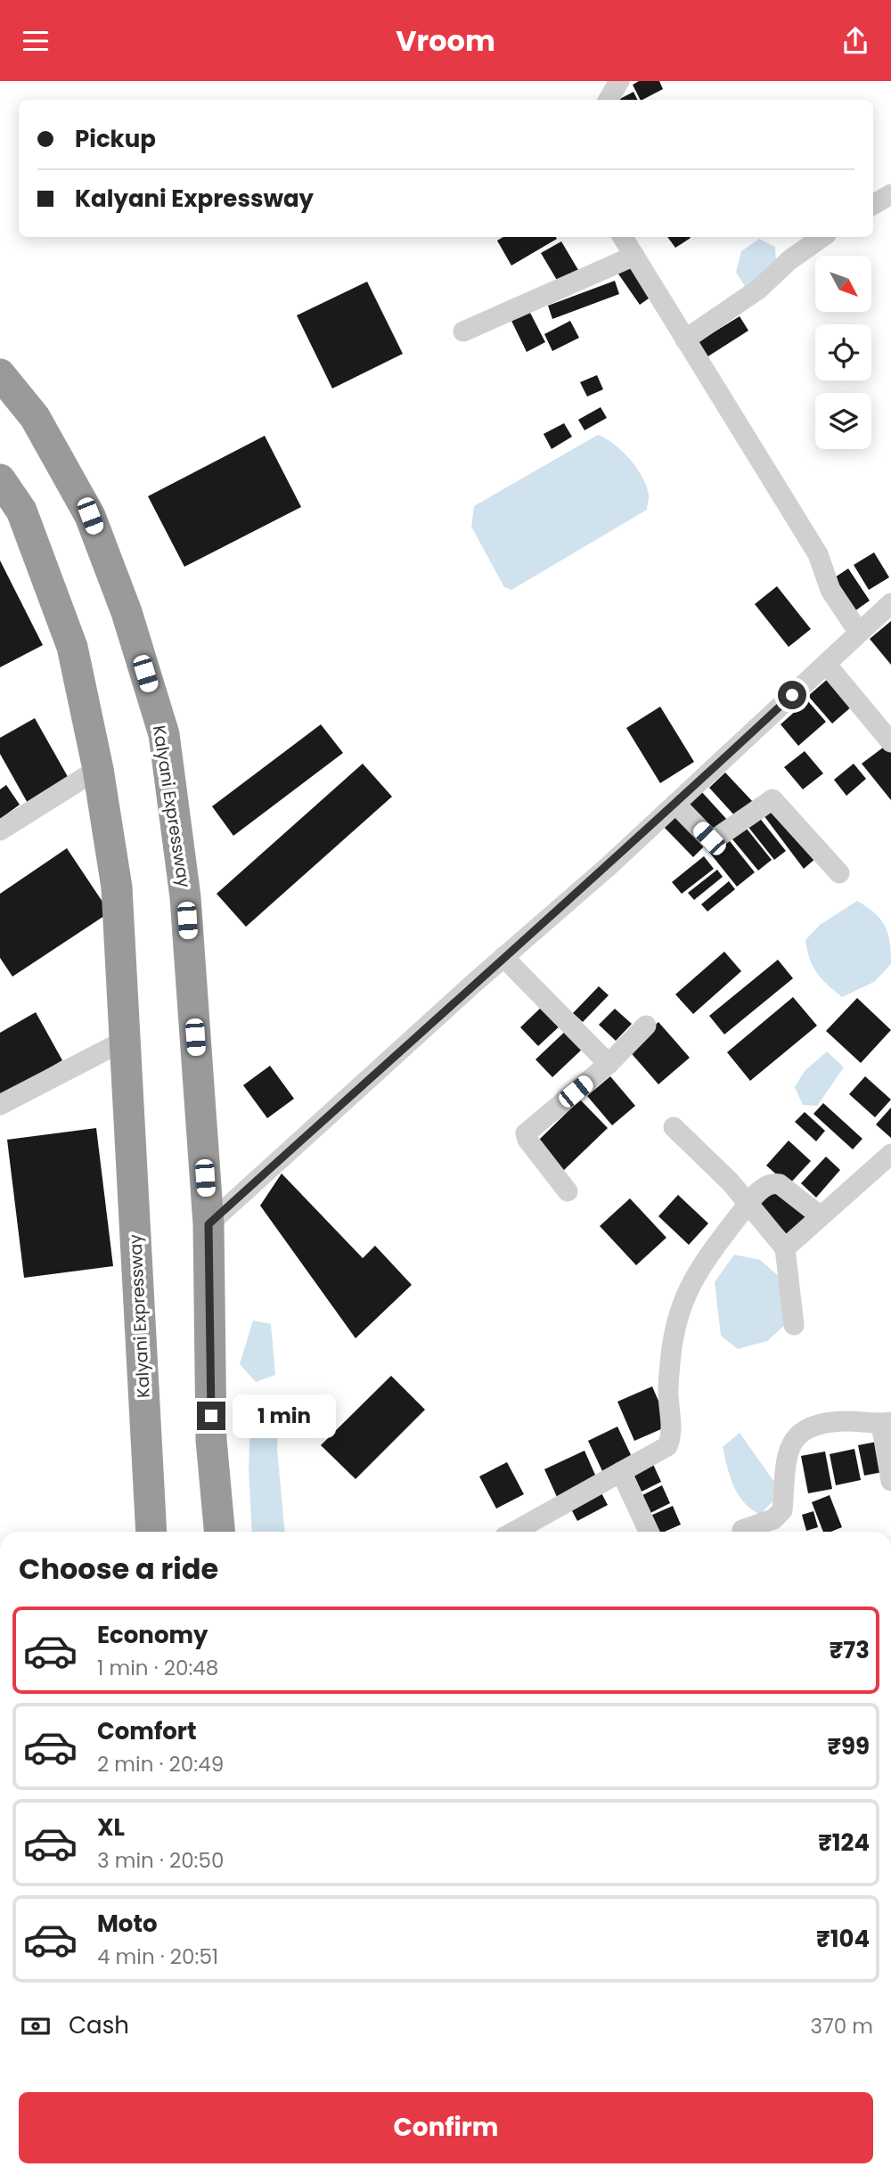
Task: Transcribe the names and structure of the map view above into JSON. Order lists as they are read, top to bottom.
{
  "streets": {
    "highway": ["Kalyani Expressway"]
  },
  "north": "bottom right",
  "page": {
    "header": "Vroom",
    "banner": ["Pickup", "Kalyani Expressway"],
    "bubble": "1 min",
    "heading": "Choose a ride",
    "list": [
      {
        "name": "Economy",
        "note": "1 min · 20:48",
        "value": "₹73"
      },
      {
        "name": "Comfort",
        "note": "2 min · 20:49",
        "value": "₹99"
      },
      {
        "name": "XL",
        "note": "3 min · 20:50",
        "value": "₹124"
      },
      {
        "name": "Moto",
        "note": "4 min · 20:51",
        "value": "₹104"
      }
    ],
    "pay": ["Cash", "370 m"],
    "buttons": "Confirm"
  }
}
